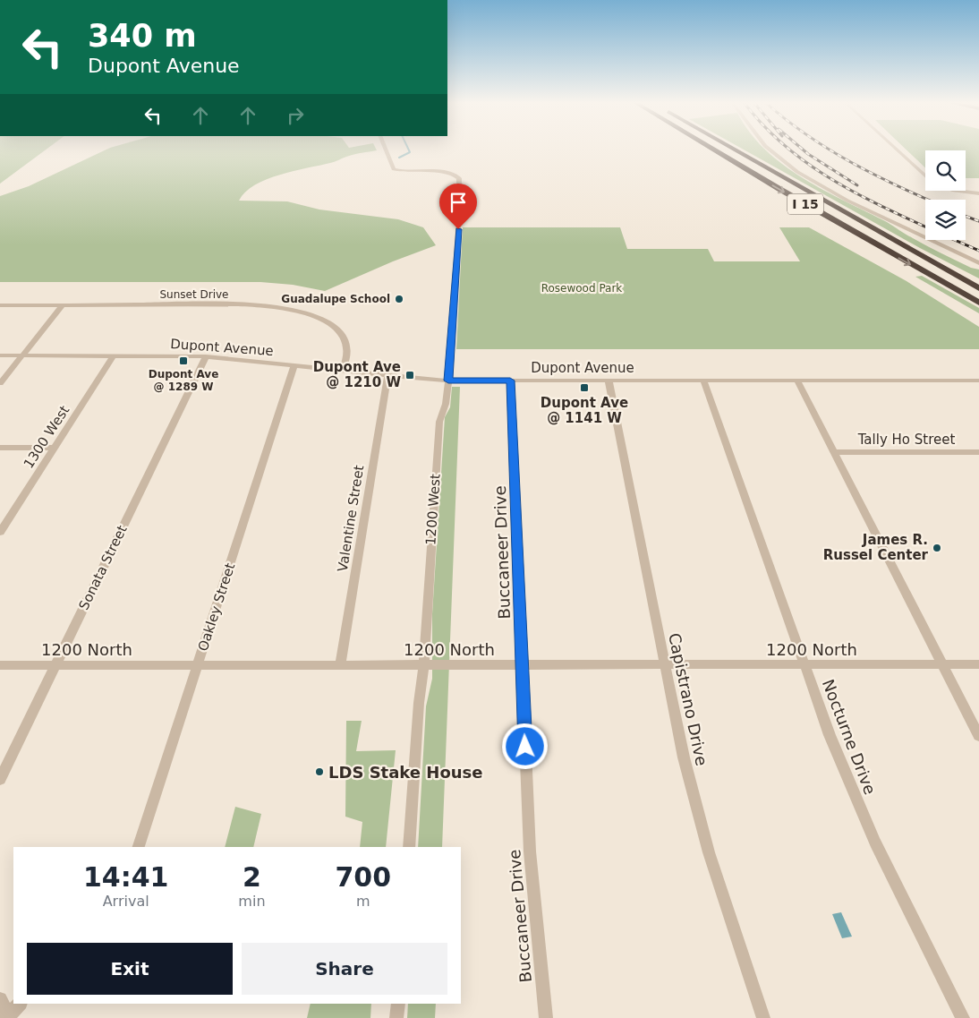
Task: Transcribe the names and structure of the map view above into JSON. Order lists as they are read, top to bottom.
{
  "streets": {
    "highway": ["I 15"],
    "street": [
      "Sunset Drive",
      "Dupont Avenue",
      "1300 West",
      "Tally Ho Street",
      "1200 West",
      "Valentine Street",
      "Buccaneer Drive",
      "Sonata Street",
      "Oakley Street",
      "1200 North",
      "Capistrano Drive",
      "Nocturne Drive"
    ]
  },
  "crossings": [
    ["Sunset Drive", "Dupont Avenue"],
    ["Dupont Avenue", "1300 West"],
    ["Dupont Avenue", "1200 West"],
    ["Dupont Avenue", "Valentine Street"],
    ["Dupont Avenue", "Buccaneer Drive"],
    ["Dupont Avenue", "Sonata Street"],
    ["Dupont Avenue", "Oakley Street"],
    ["Dupont Avenue", "Capistrano Drive"],
    ["Dupont Avenue", "Nocturne Drive"],
    ["1200 West", "1200 North"],
    ["Valentine Street", "1200 North"],
    ["Buccaneer Drive", "1200 North"],
    ["Sonata Street", "1200 North"],
    ["Oakley Street", "1200 North"],
    ["1200 North", "Capistrano Drive"],
    ["1200 North", "Nocturne Drive"]
  ],
  "parks": ["Rosewood Park"],
  "places": {
    "other": ["Guadalupe School", "James R. Russel Center", "LDS Stake House"],
    "transit": ["Dupont Ave @ 1289 W", "Dupont Ave @ 1210 W", "Dupont Ave @ 1141 W"]
  },
  "page": {
    "turn": ["340 m", "Dupont Avenue"],
    "eta": [
      "14:41",
      "Arrival",
      "2",
      "min",
      "700",
      "m"
    ],
    "buttons": ["Exit", "Share"]
  }
}
